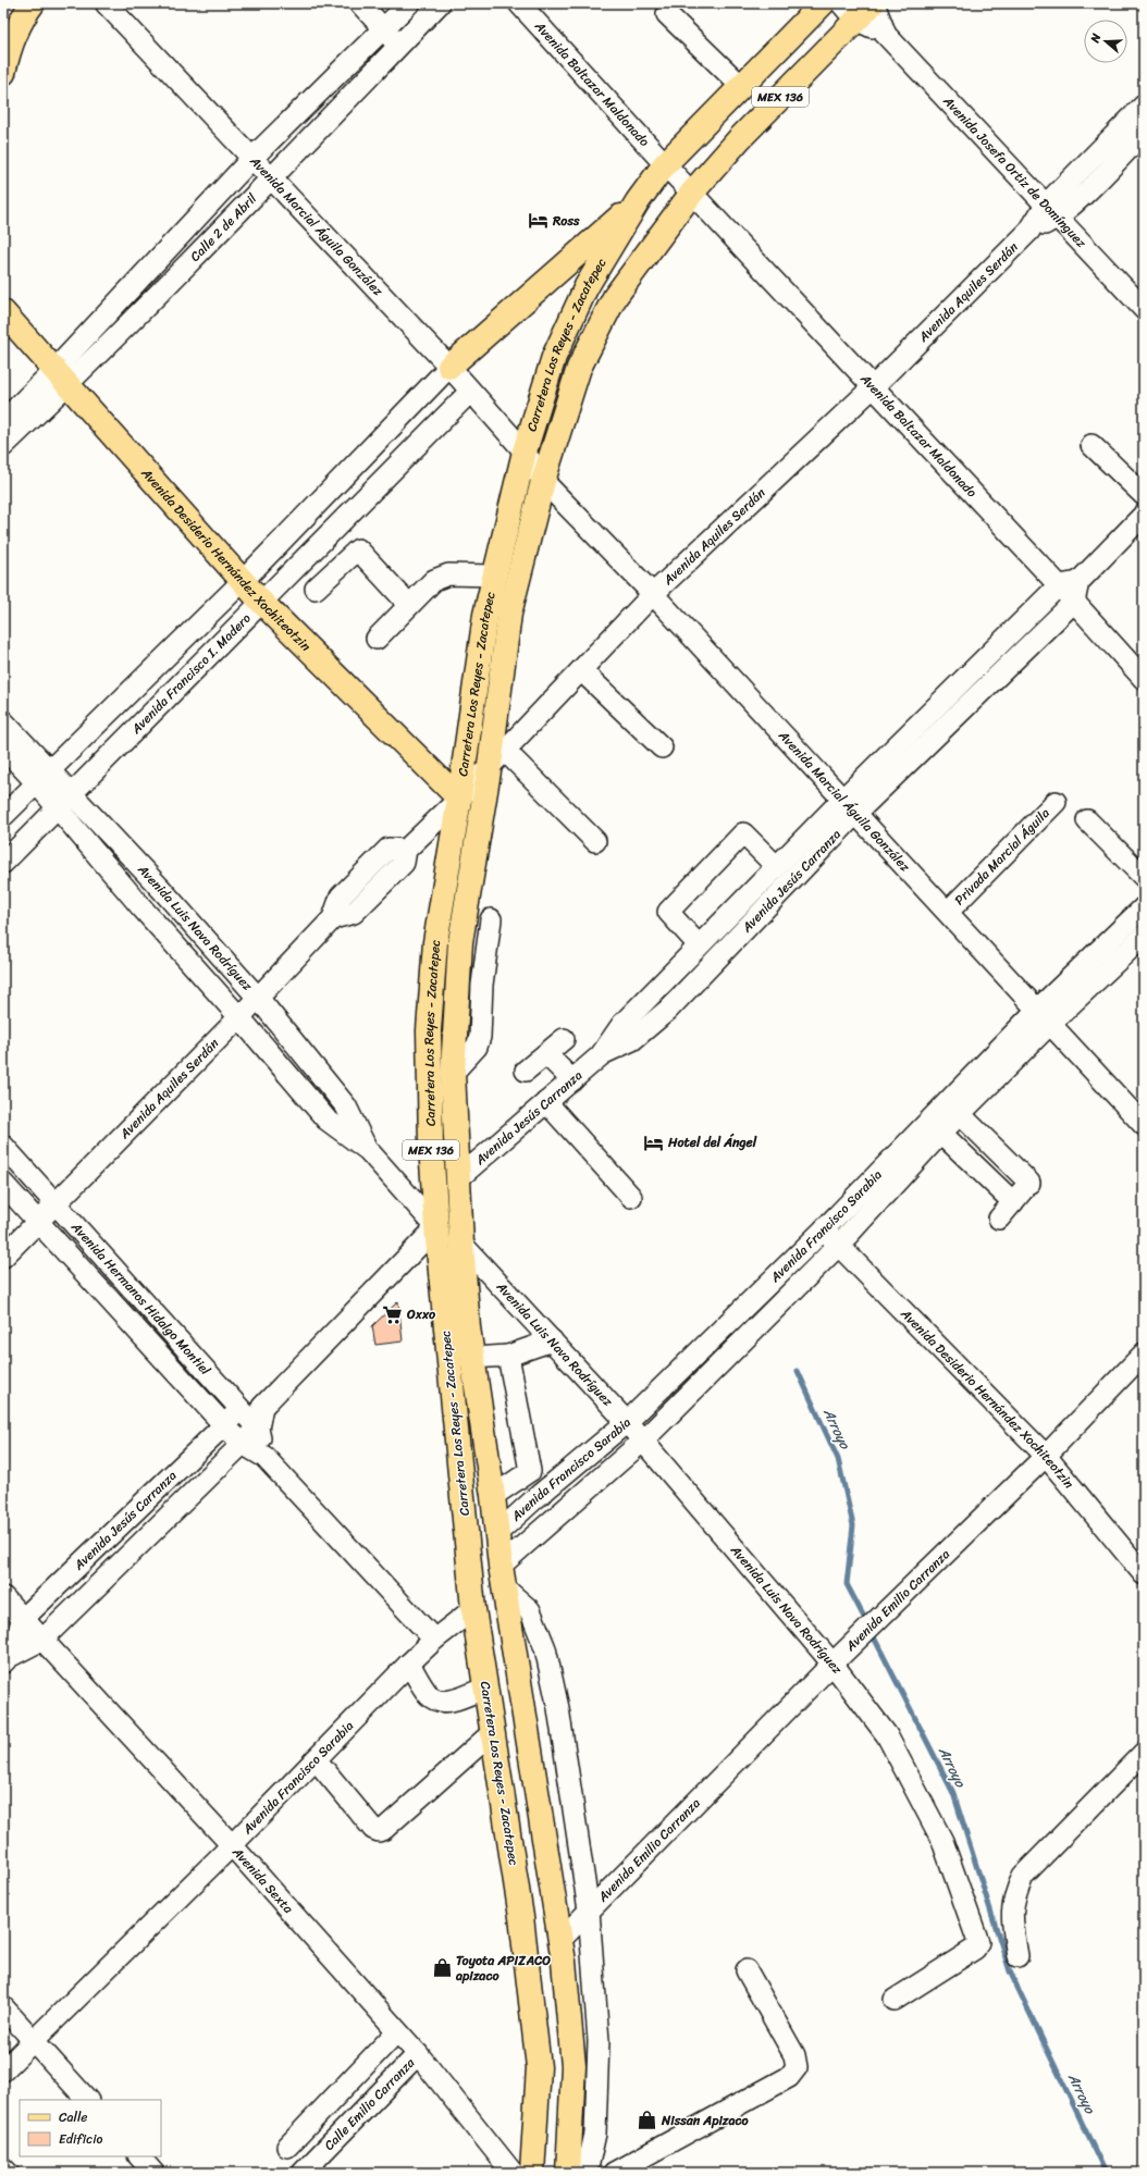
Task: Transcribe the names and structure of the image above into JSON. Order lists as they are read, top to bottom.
{
  "streets": {
    "main road": ["MEX 136", "Carretera Los Reyes - Zacatepec", "Avenida Desiderio Hernández Xochiteotzin"],
    "street": [
      "Avenida Baltazar Maldonado",
      "Avenida Josefa Ortiz de Domínguez",
      "Avenida Marcial Águila González",
      "Calle 2 de Abril",
      "Avenida Aquiles Serdán",
      "Avenida Francisco I. Madero",
      "Privada Marcial Águila",
      "Avenida Jesús Carranza",
      "Avenida Luis Nava Rodríguez",
      "Avenida Francisco Sarabia",
      "Avenida Hermanos Hidalgo Montiel",
      "Avenida Emilio Carranza",
      "Avenida Sexta",
      "Calle Emilio Carranza"
    ]
  },
  "crossings": [
    ["Avenida Baltazar Maldonado", "MEX 136"],
    ["Avenida Baltazar Maldonado", "Avenida Aquiles Serdán"],
    ["Avenida Baltazar Maldonado", "Carretera Los Reyes - Zacatepec"],
    ["Avenida Baltazar Maldonado", "Avenida Jesús Carranza"],
    ["MEX 136", "Avenida Josefa Ortiz de Domínguez"],
    ["MEX 136", "Carretera Los Reyes - Zacatepec"],
    ["Avenida Josefa Ortiz de Domínguez", "Avenida Aquiles Serdán"],
    ["Avenida Marcial Águila González", "Calle 2 de Abril"],
    ["Avenida Marcial Águila González", "Avenida Aquiles Serdán"],
    ["Avenida Marcial Águila González", "Carretera Los Reyes - Zacatepec"],
    ["Avenida Marcial Águila González", "Avenida Francisco I. Madero"],
    ["Avenida Marcial Águila González", "Privada Marcial Águila"],
    ["Avenida Marcial Águila González", "Avenida Jesús Carranza"],
    ["Avenida Marcial Águila González", "Avenida Francisco Sarabia"],
    ["Calle 2 de Abril", "Avenida Desiderio Hernández Xochiteotzin"],
    ["Avenida Aquiles Serdán", "Carretera Los Reyes - Zacatepec"],
    ["Avenida Aquiles Serdán", "Avenida Desiderio Hernández Xochiteotzin"],
    ["Avenida Aquiles Serdán", "Avenida Luis Nava Rodríguez"],
    ["Avenida Aquiles Serdán", "Avenida Hermanos Hidalgo Montiel"],
    ["Carretera Los Reyes - Zacatepec", "Avenida Desiderio Hernández Xochiteotzin"],
    ["Carretera Los Reyes - Zacatepec", "Avenida Jesús Carranza"],
    ["Carretera Los Reyes - Zacatepec", "Avenida Luis Nava Rodríguez"],
    ["Carretera Los Reyes - Zacatepec", "Avenida Francisco Sarabia"],
    ["Carretera Los Reyes - Zacatepec", "Avenida Emilio Carranza"],
    ["Avenida Desiderio Hernández Xochiteotzin", "Avenida Francisco I. Madero"],
    ["Avenida Desiderio Hernández Xochiteotzin", "Avenida Francisco Sarabia"],
    ["Avenida Desiderio Hernández Xochiteotzin", "Avenida Emilio Carranza"],
    ["Avenida Francisco I. Madero", "Avenida Luis Nava Rodríguez"],
    ["Avenida Jesús Carranza", "Avenida Hermanos Hidalgo Montiel"],
    ["Avenida Jesús Carranza", "Avenida Sexta"],
    ["Avenida Luis Nava Rodríguez", "Avenida Francisco Sarabia"],
    ["Avenida Luis Nava Rodríguez", "Avenida Emilio Carranza"],
    ["Avenida Francisco Sarabia", "Avenida Hermanos Hidalgo Montiel"],
    ["Avenida Francisco Sarabia", "Avenida Sexta"],
    ["Avenida Sexta", "Calle Emilio Carranza"]
  ],
  "water": ["Arroyo"],
  "places": {
    "hotel": ["Ross", "Hotel del Ángel"],
    "supermarket": ["Oxxo"],
    "shop": ["Toyota APIZACO apizaco", "Nissan Apizaco"]
  },
  "legend": ["Calle", "Edificio"],
  "north": "left"
}
